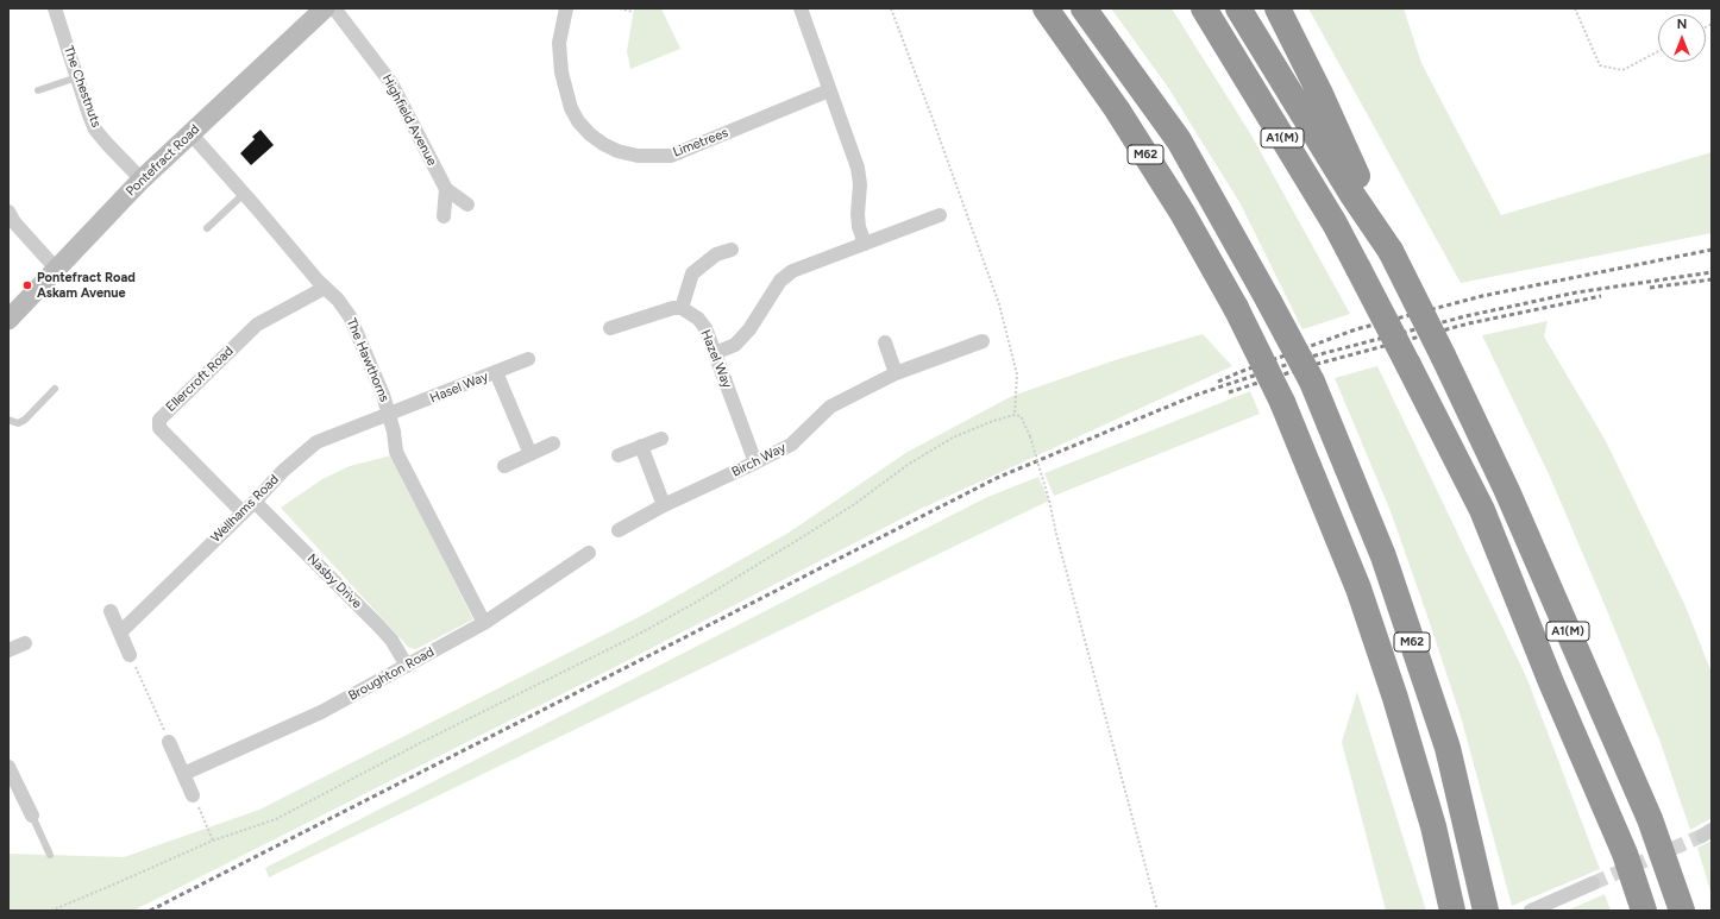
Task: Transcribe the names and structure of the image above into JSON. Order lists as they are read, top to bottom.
{
  "streets": {
    "highway": ["A1(M)", "M62"],
    "street": [
      "The Chestnuts",
      "Highfield Avenue",
      "Limetrees",
      "Pontefract Road",
      "Hazel Way",
      "The Hawthorns",
      "Ellercroft Road",
      "Hasel Way",
      "Birch Way",
      "Wellhams Road",
      "Nasby Drive",
      "Broughton Road"
    ]
  },
  "crossings": [
    ["The Chestnuts", "Pontefract Road"],
    ["Pontefract Road", "The Hawthorns"],
    ["Hazel Way", "Birch Way"],
    ["The Hawthorns", "Ellercroft Road"],
    ["The Hawthorns", "Hasel Way"],
    ["The Hawthorns", "Wellhams Road"],
    ["The Hawthorns", "Broughton Road"],
    ["Ellercroft Road", "Wellhams Road"],
    ["Hasel Way", "Wellhams Road"],
    ["Wellhams Road", "Nasby Drive"],
    ["Nasby Drive", "Broughton Road"]
  ],
  "places": ["Pontefract Road Askam Avenue"],
  "north": "top"
}
